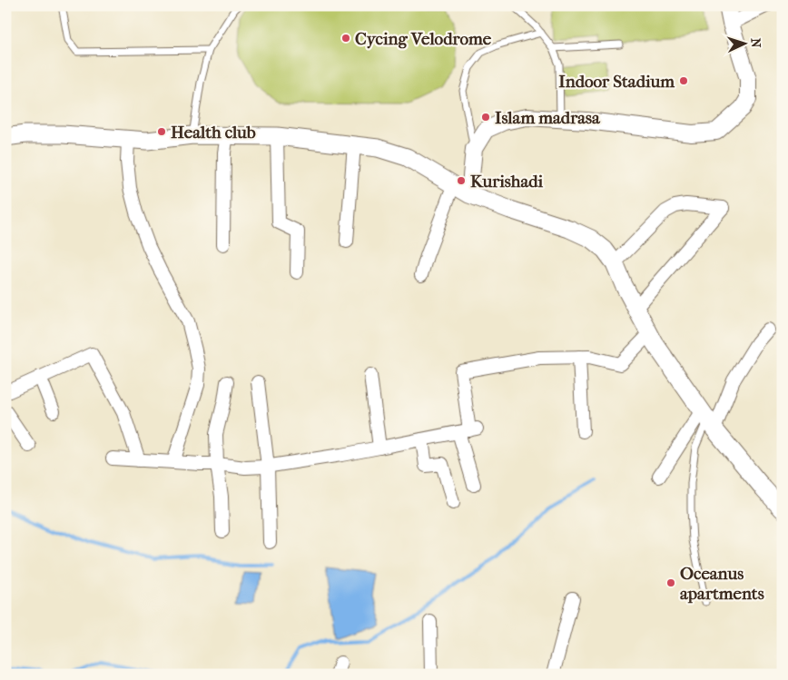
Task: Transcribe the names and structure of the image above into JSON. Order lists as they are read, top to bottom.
{
  "places": [
    "Cycing Velodrome",
    "Indoor Stadium",
    "Islam madrasa",
    "Health club",
    "Kurishadi",
    "Oceanus apartments"
  ],
  "north": "right"
}
